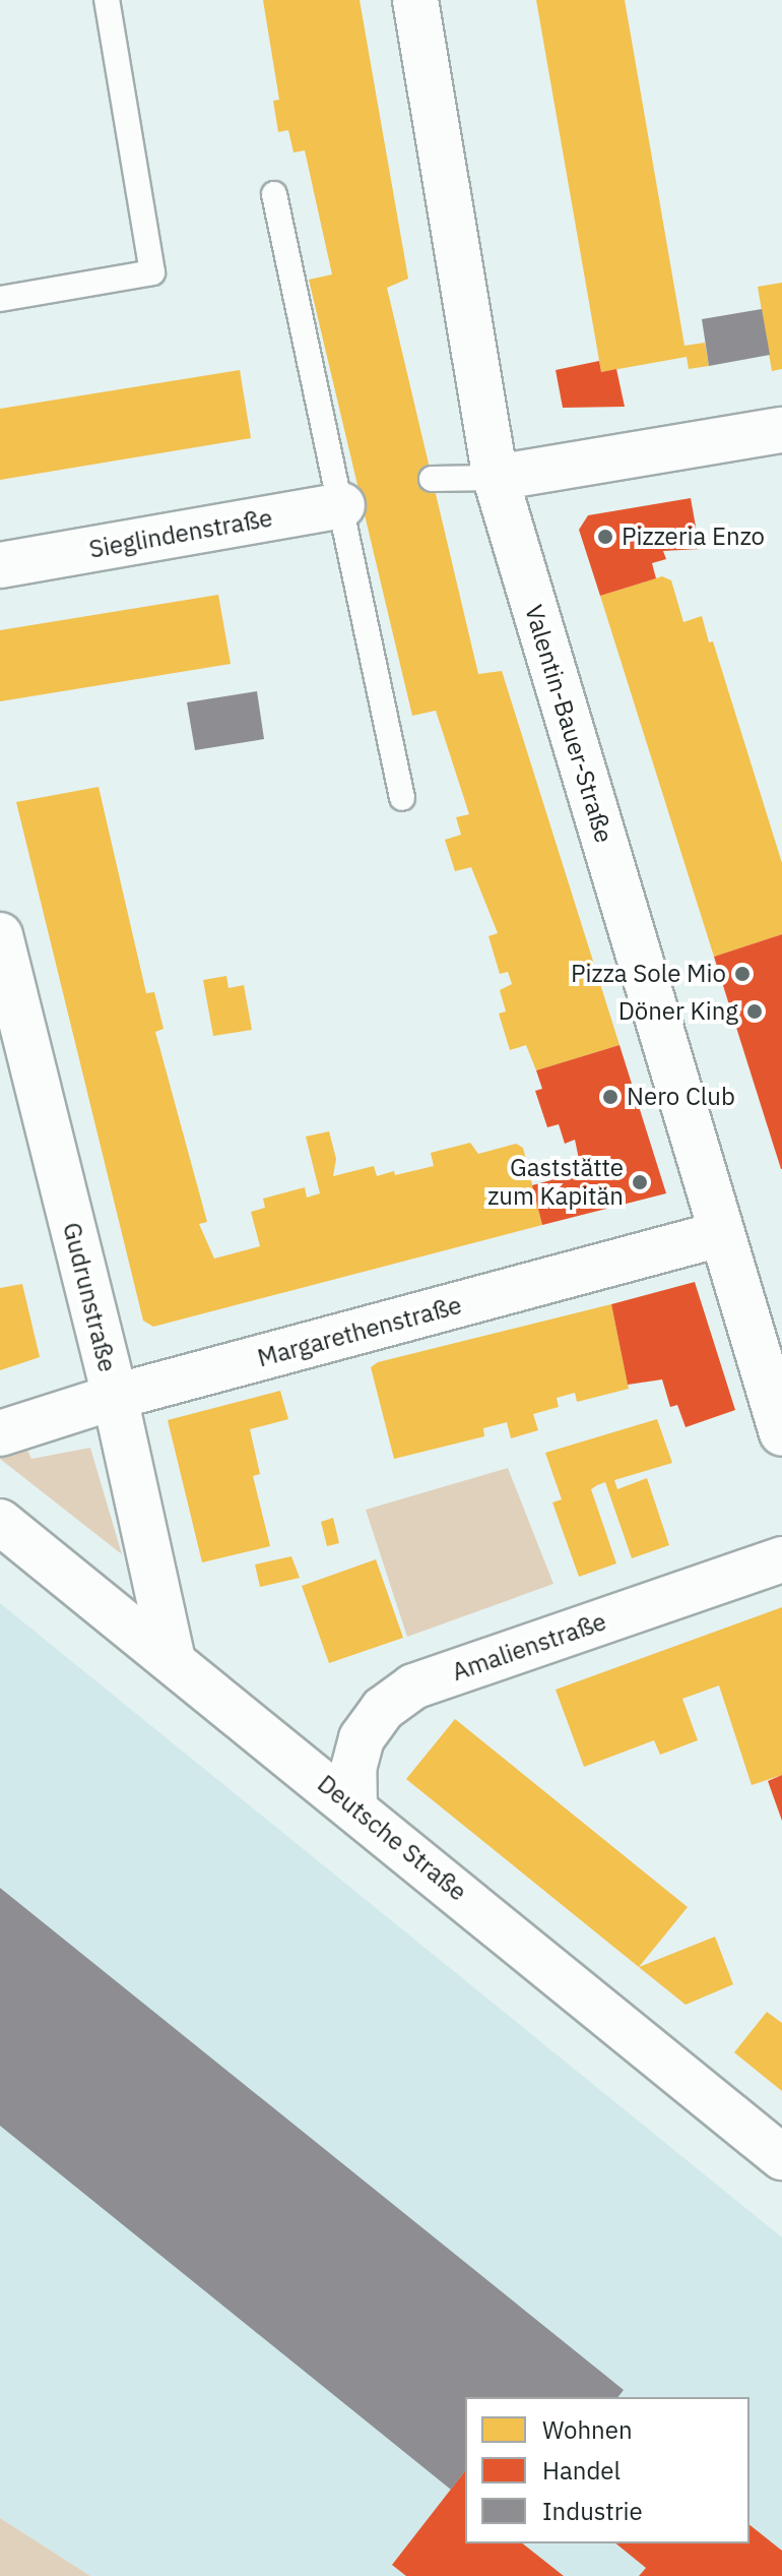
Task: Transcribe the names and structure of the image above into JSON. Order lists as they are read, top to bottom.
{
  "streets": {
    "street": [
      "Sieglindenstraße",
      "Valentin-Bauer-Straße",
      "Gudrunstraße",
      "Margarethenstraße",
      "Amalienstraße",
      "Deutsche Straße"
    ]
  },
  "crossings": [
    ["Valentin-Bauer-Straße", "Margarethenstraße"],
    ["Gudrunstraße", "Margarethenstraße"],
    ["Gudrunstraße", "Deutsche Straße"],
    ["Amalienstraße", "Deutsche Straße"]
  ],
  "places": [
    "Pizzeria Enzo",
    "Pizza Sole Mio",
    "Döner King",
    "Nero Club",
    "Gaststätte zum Kapitän"
  ],
  "legend": ["Wohnen", "Handel", "Industrie"]
}
